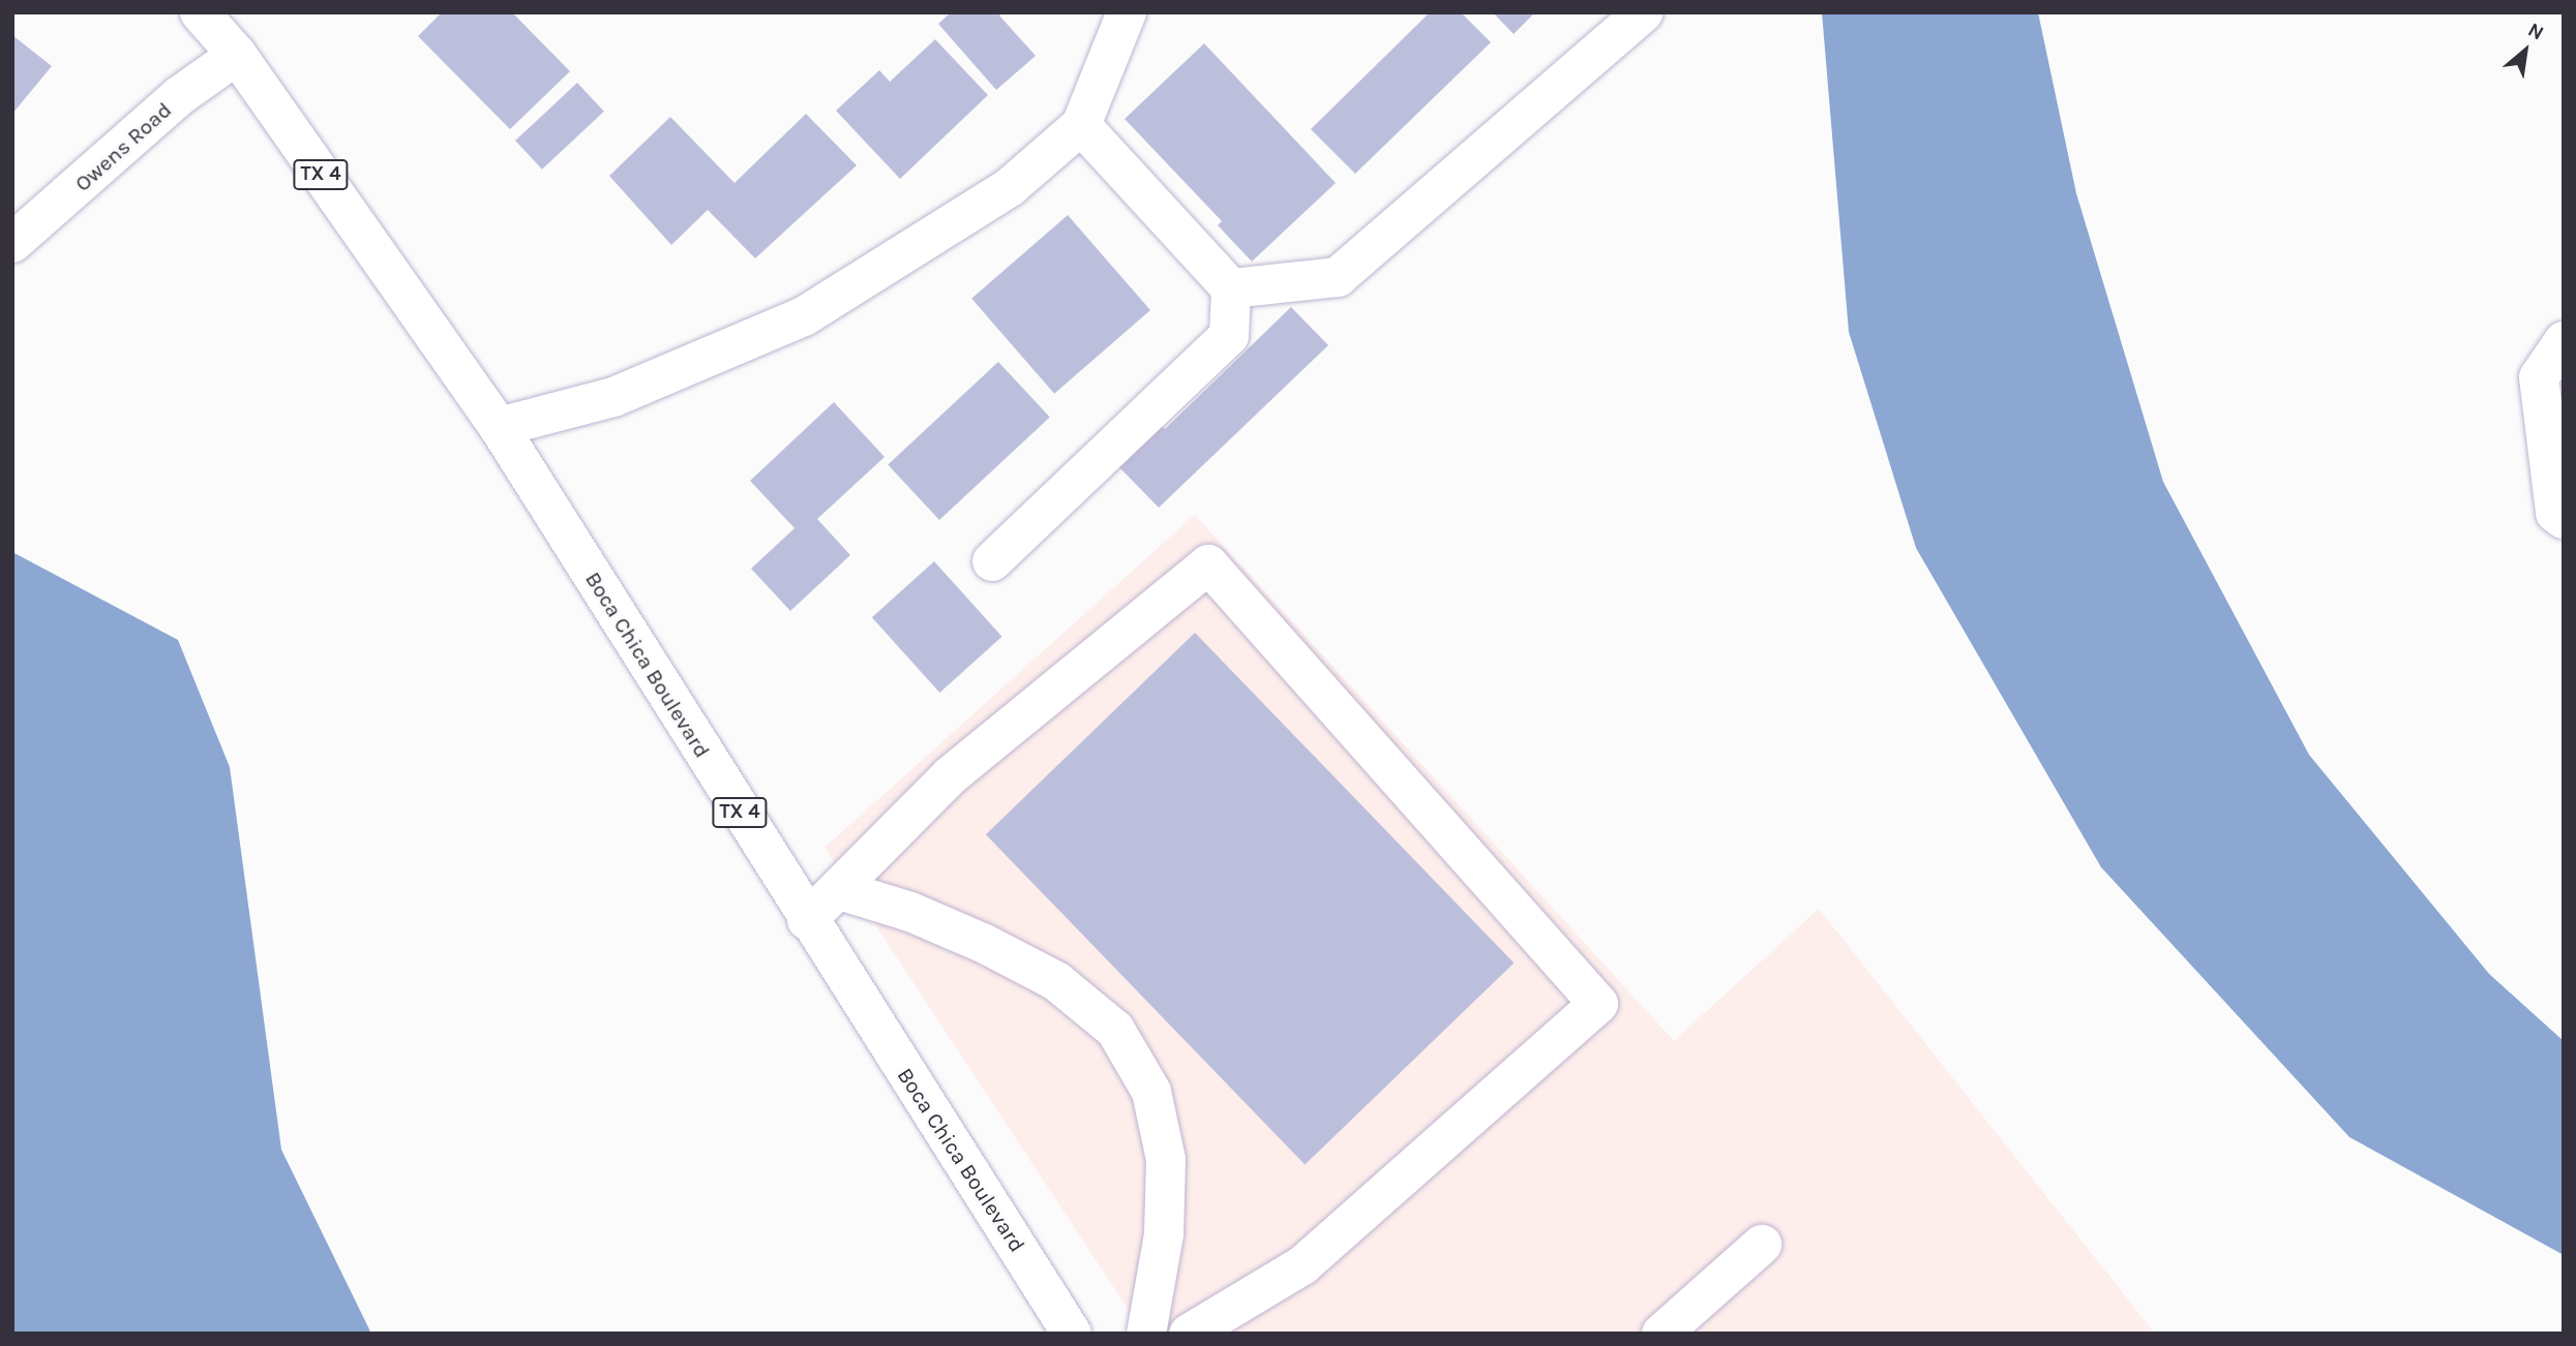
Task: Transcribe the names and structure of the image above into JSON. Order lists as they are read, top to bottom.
{
  "streets": {
    "main road": ["Owens Road", "TX 4", "Boca Chica Boulevard"]
  },
  "crossings": [
    ["Owens Road", "Boca Chica Boulevard"]
  ],
  "north": "top right"
}
